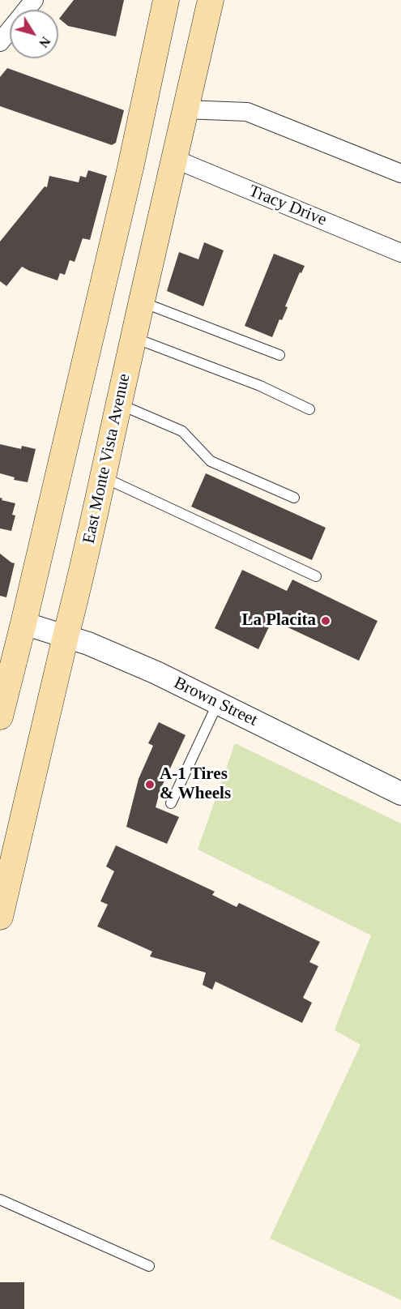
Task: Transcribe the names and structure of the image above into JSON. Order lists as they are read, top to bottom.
{
  "streets": {
    "main road": ["East Monte Vista Avenue"],
    "street": ["Tracy Drive", "Brown Street"]
  },
  "crossings": [
    ["Tracy Drive", "East Monte Vista Avenue"],
    ["East Monte Vista Avenue", "Brown Street"]
  ],
  "places": ["La Placita", "A-1 Tires & Wheels"],
  "north": "bottom right"
}
